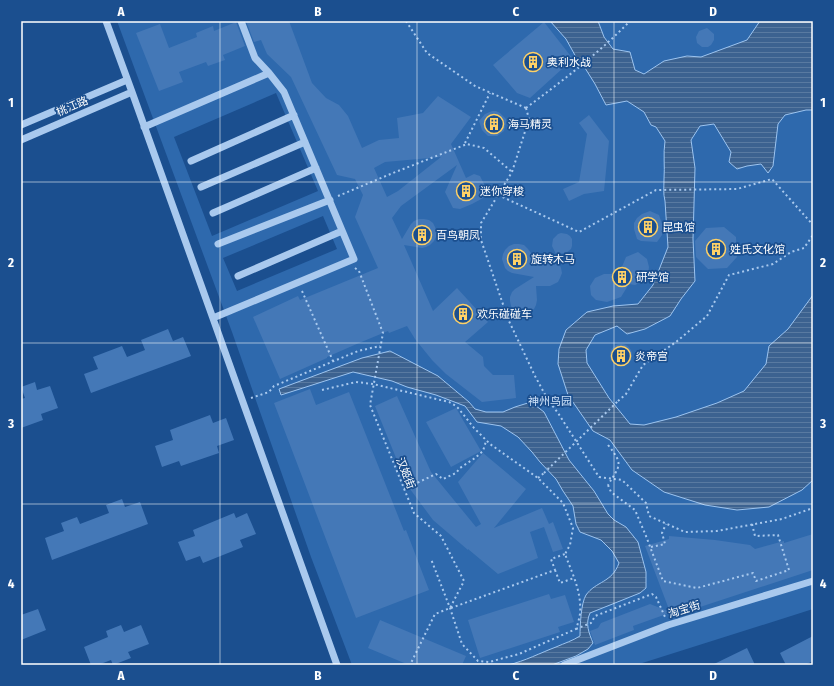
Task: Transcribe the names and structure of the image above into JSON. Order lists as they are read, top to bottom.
{
  "streets": {
    "street": ["桃江路", "淘宝街"],
    "path": ["汉姬街"]
  },
  "parks": ["神州鸟园"],
  "places": {
    "building": [
      "奥利水战",
      "海马精灵",
      "迷你穿梭",
      "昆虫馆",
      "百鸟朝凤",
      "姓氏文化馆",
      "旋转木马",
      "研学馆",
      "欢乐碰碰车",
      "炎帝宫"
    ]
  },
  "grid": {
    "columns": [
      "A",
      "B",
      "C",
      "D"
    ],
    "rows": [
      "1",
      "2",
      "3",
      "4"
    ]
  }
}
